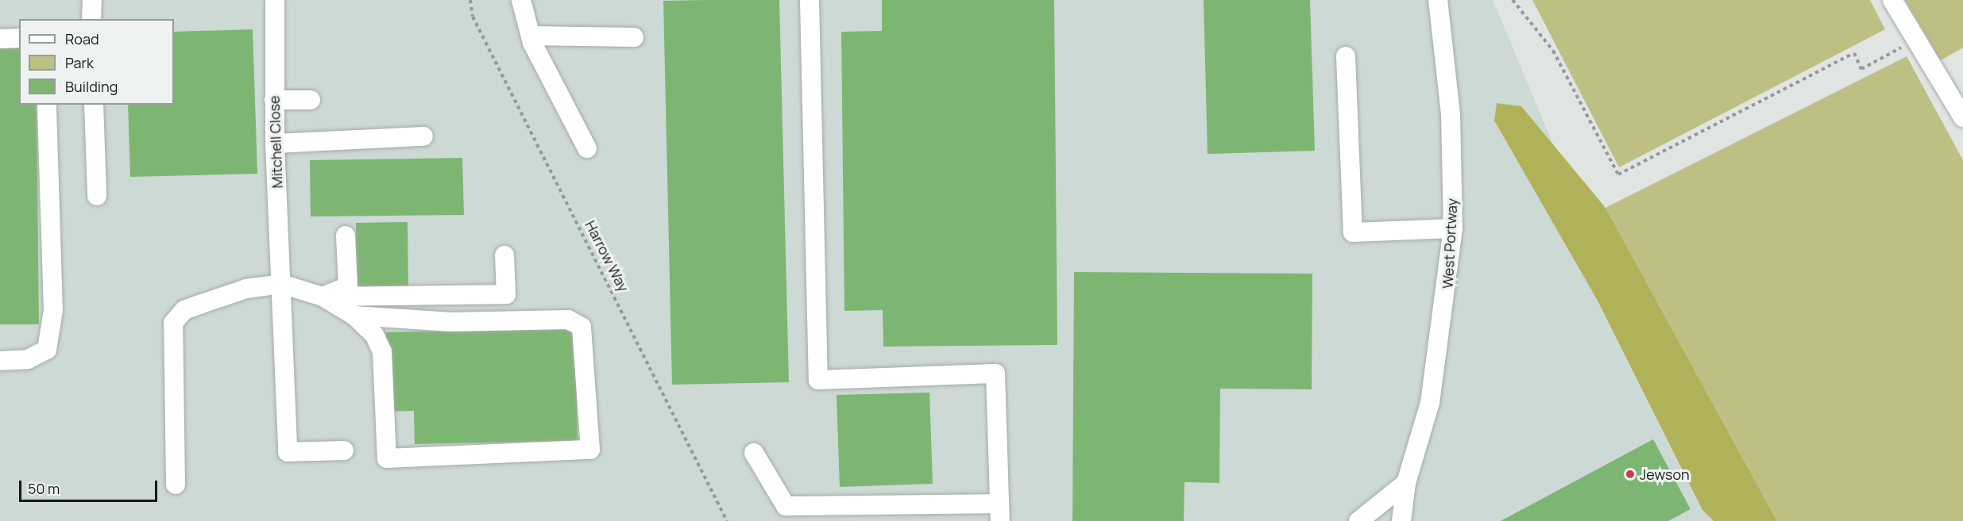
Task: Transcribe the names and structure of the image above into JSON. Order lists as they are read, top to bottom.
{
  "streets": {
    "street": ["Mitchell Close", "West Portway"],
    "path": ["Harrow Way"]
  },
  "places": ["Jewson"],
  "legend": ["Road", "Park", "Building"],
  "scale_bar": "50 m"
}
